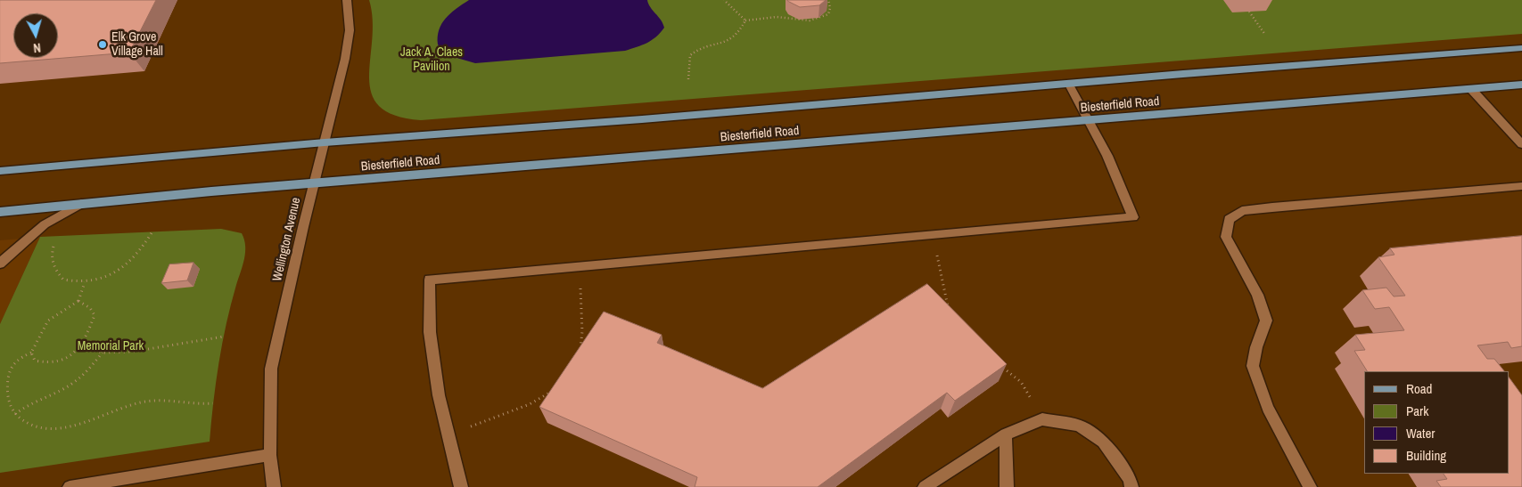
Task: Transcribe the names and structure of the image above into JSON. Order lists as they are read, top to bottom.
{
  "streets": {
    "main road": ["Biesterfield Road"],
    "street": ["Wellington Avenue"]
  },
  "crossings": [
    ["Biesterfield Road", "Wellington Avenue"]
  ],
  "parks": ["Jack A. Claes Pavilion", "Memorial Park"],
  "places": ["Elk Grove Village Hall"],
  "legend": [
    "Road",
    "Park",
    "Water",
    "Building"
  ],
  "north": "bottom"
}
